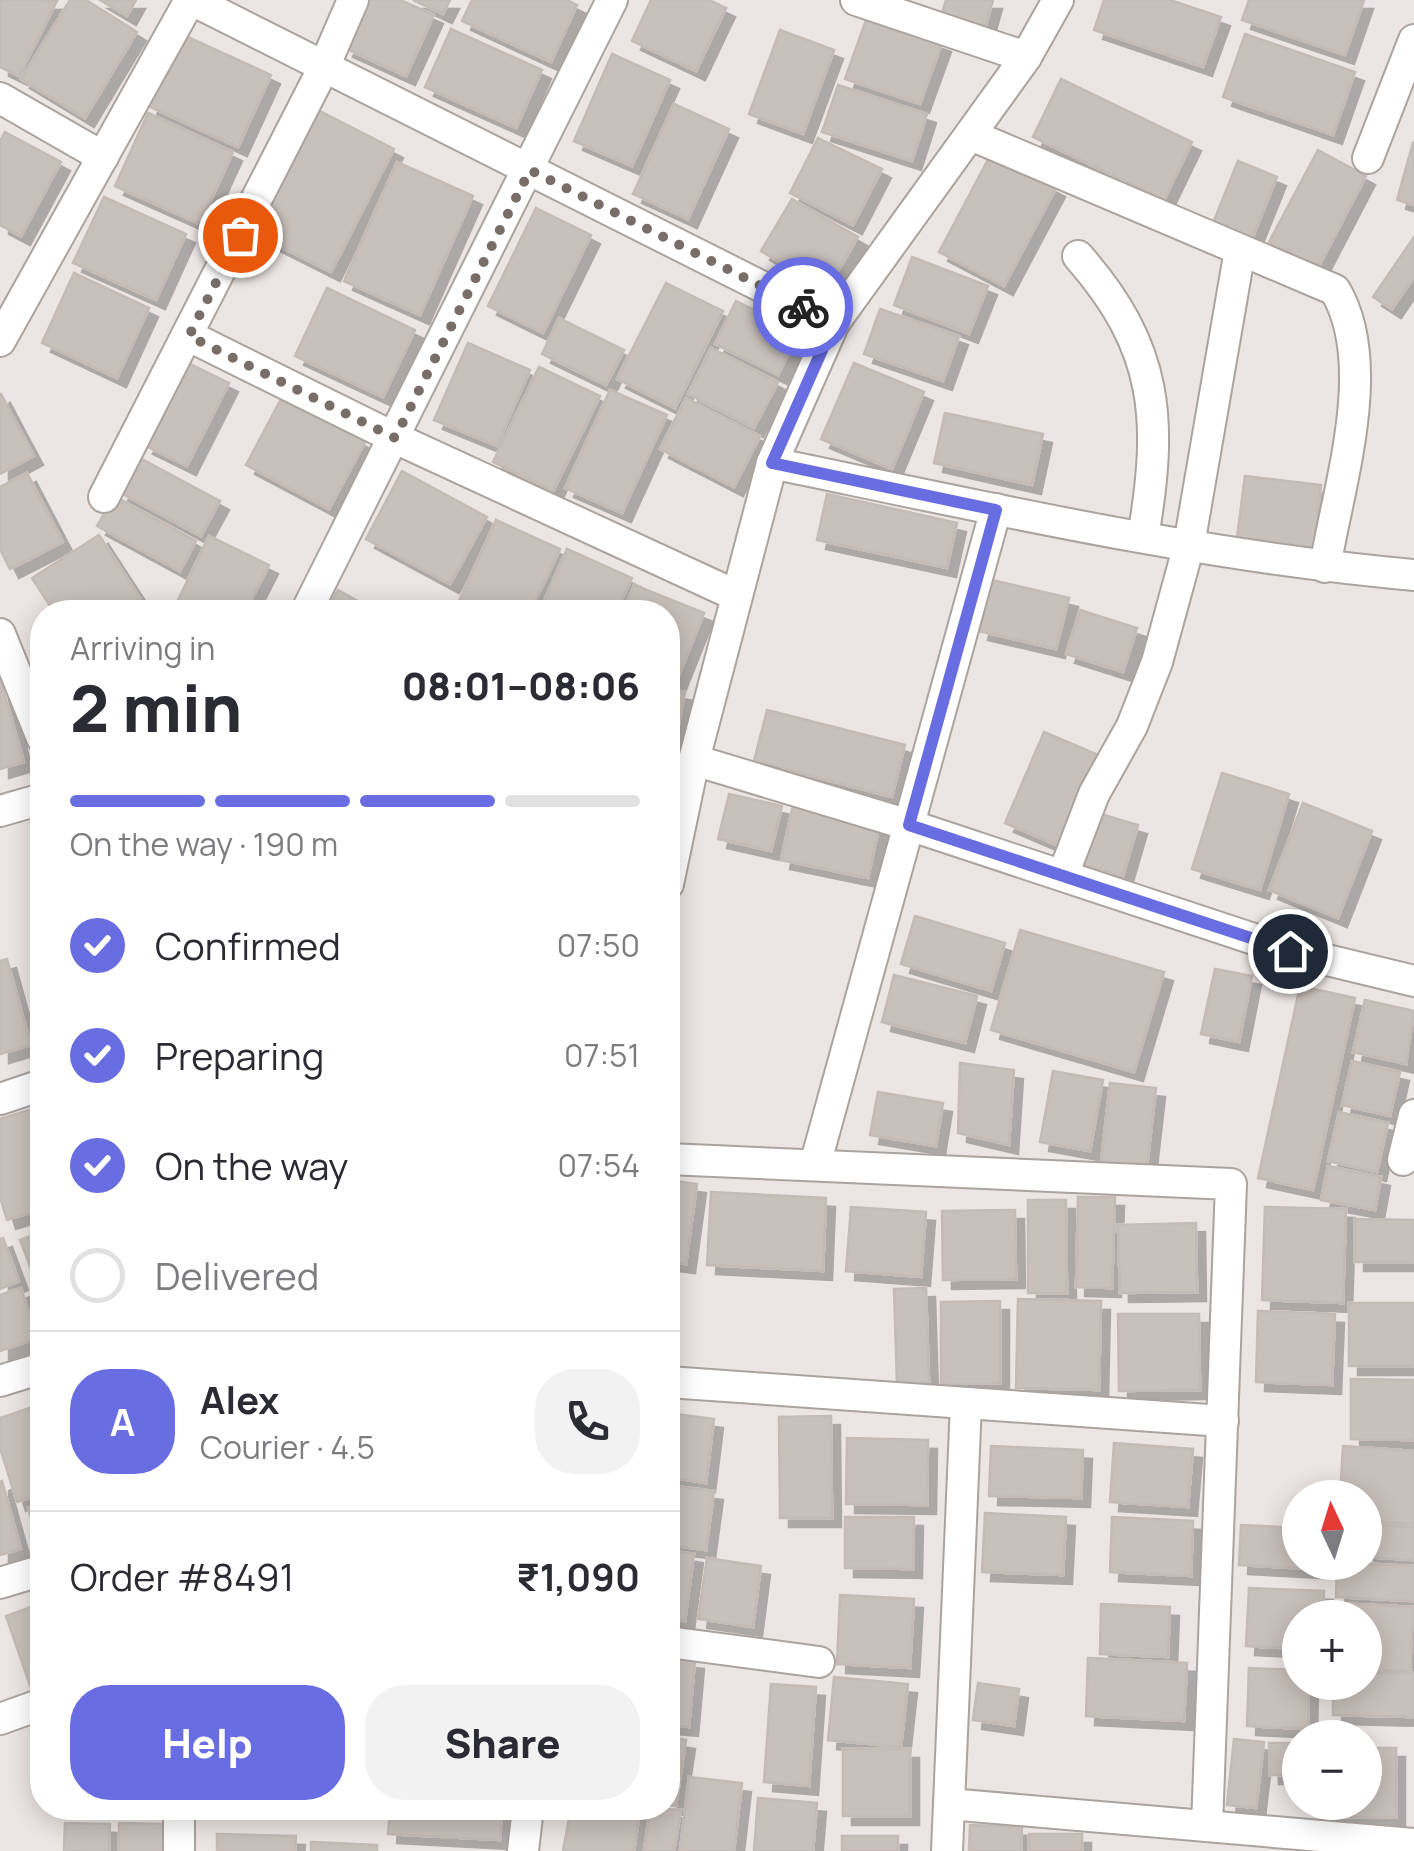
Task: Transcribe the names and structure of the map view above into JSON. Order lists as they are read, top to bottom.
{
  "north": "top",
  "page": {
    "heading": ["2 min", "Arriving in", "08:01–08:06"],
    "panel": [
      "Alex",
      "Courier · 4.5",
      "Order #8491",
      "₹1,090"
    ],
    "bar": "On the way · 190 m",
    "list": [
      ["Confirmed", "07:50"],
      ["Preparing", "07:51"],
      ["On the way", "07:54"],
      "Delivered"
    ],
    "round": "A",
    "map_buttons": ["+", "−"],
    "buttons": ["Help", "Share"]
  }
}
